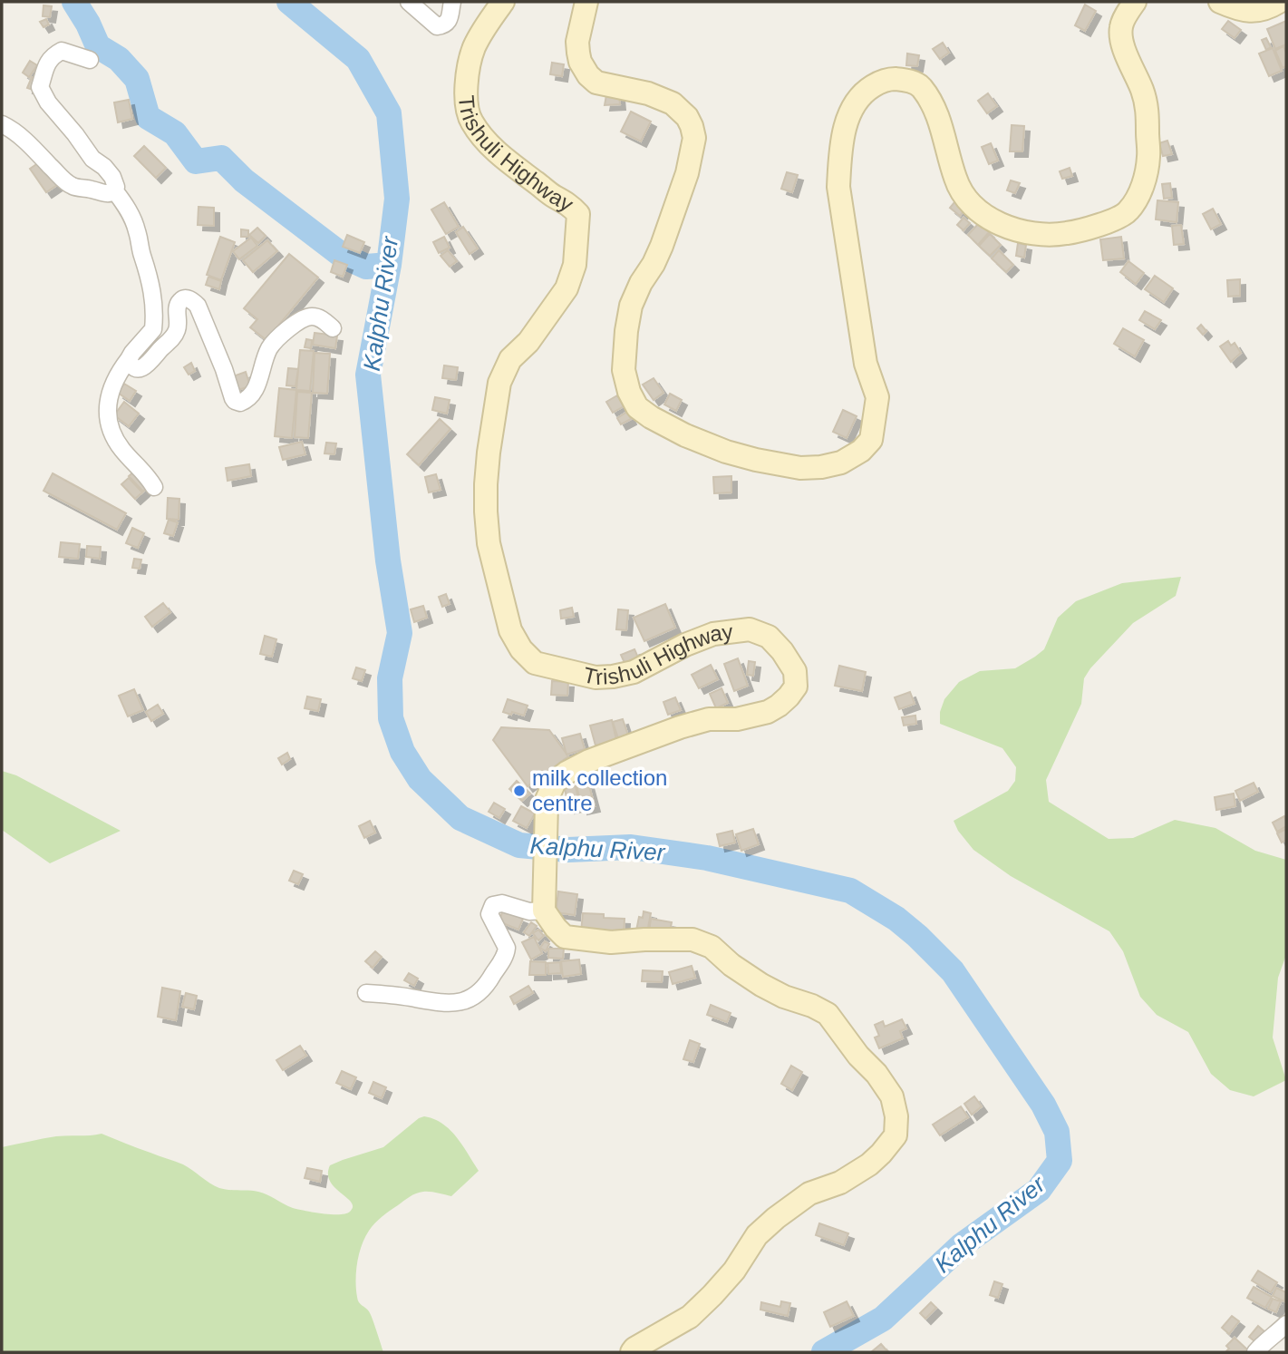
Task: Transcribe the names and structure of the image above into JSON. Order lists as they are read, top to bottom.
{
  "streets": {
    "street": ["Trishuli Highway"]
  },
  "water": ["Kalphu River"],
  "places": ["milk collection centre"]
}
